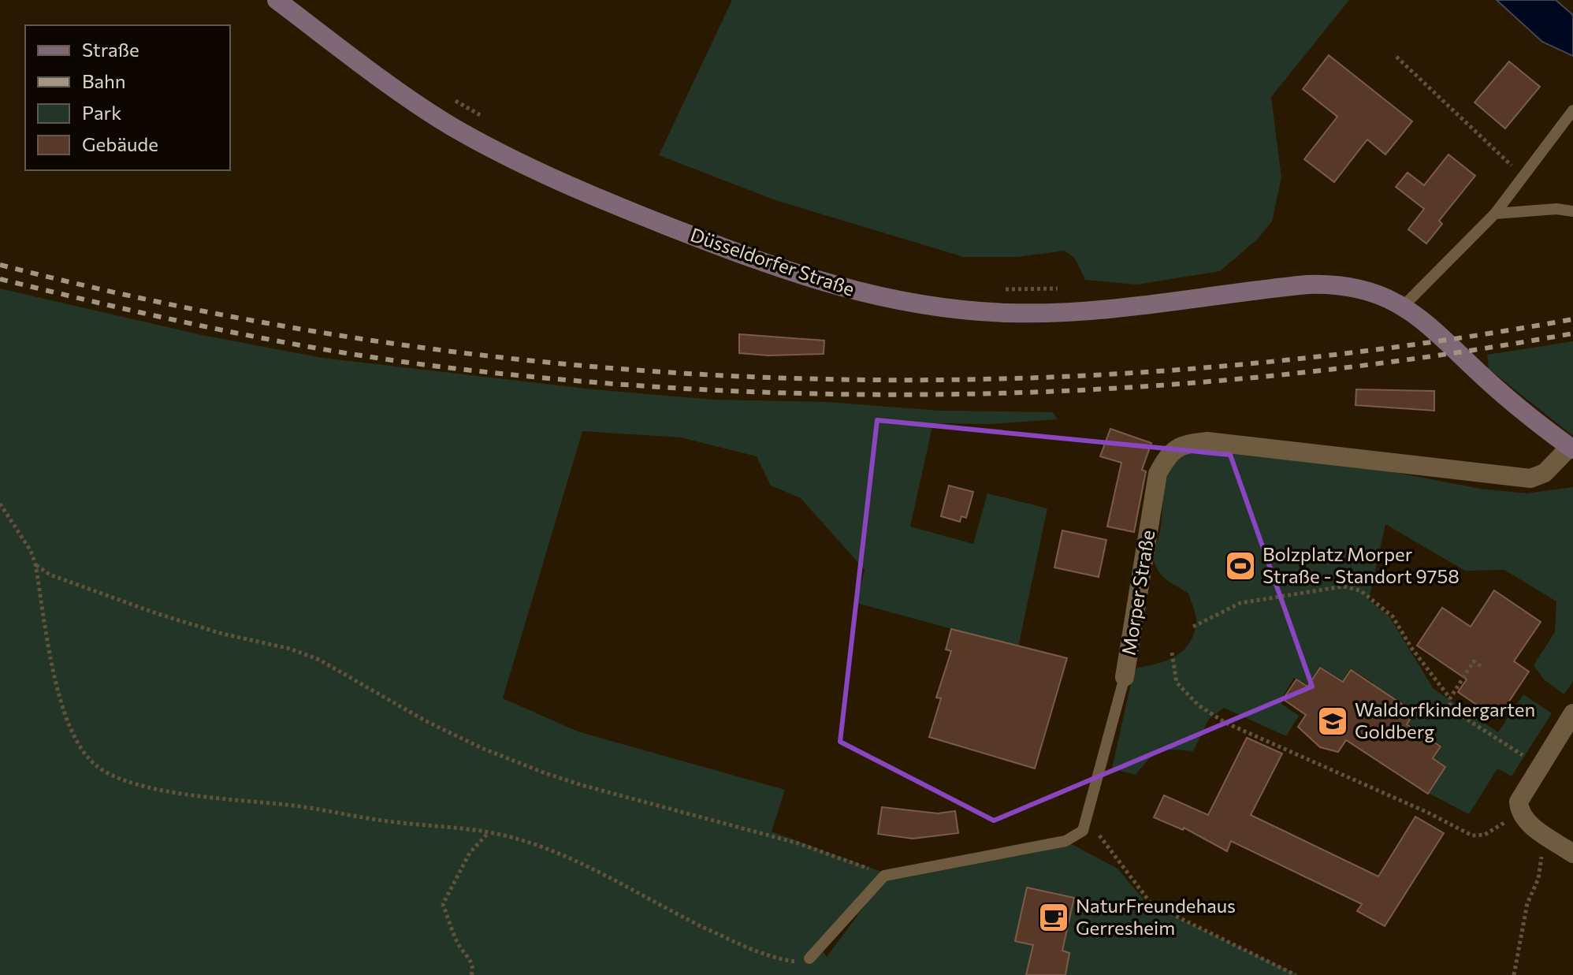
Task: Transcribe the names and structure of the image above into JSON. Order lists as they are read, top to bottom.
{
  "streets": {
    "main road": ["Düsseldorfer Straße", "Morper Straße"]
  },
  "crossings": [
    ["Düsseldorfer Straße", "Morper Straße"]
  ],
  "places": {
    "sports": ["Bolzplatz Morper Straße - Standort 9758"],
    "school or university": ["Waldorfkindergarten Goldberg"],
    "cafe": ["NaturFreundehaus Gerresheim"]
  },
  "legend": [
    "Straße",
    "Bahn",
    "Park",
    "Gebäude"
  ]
}
